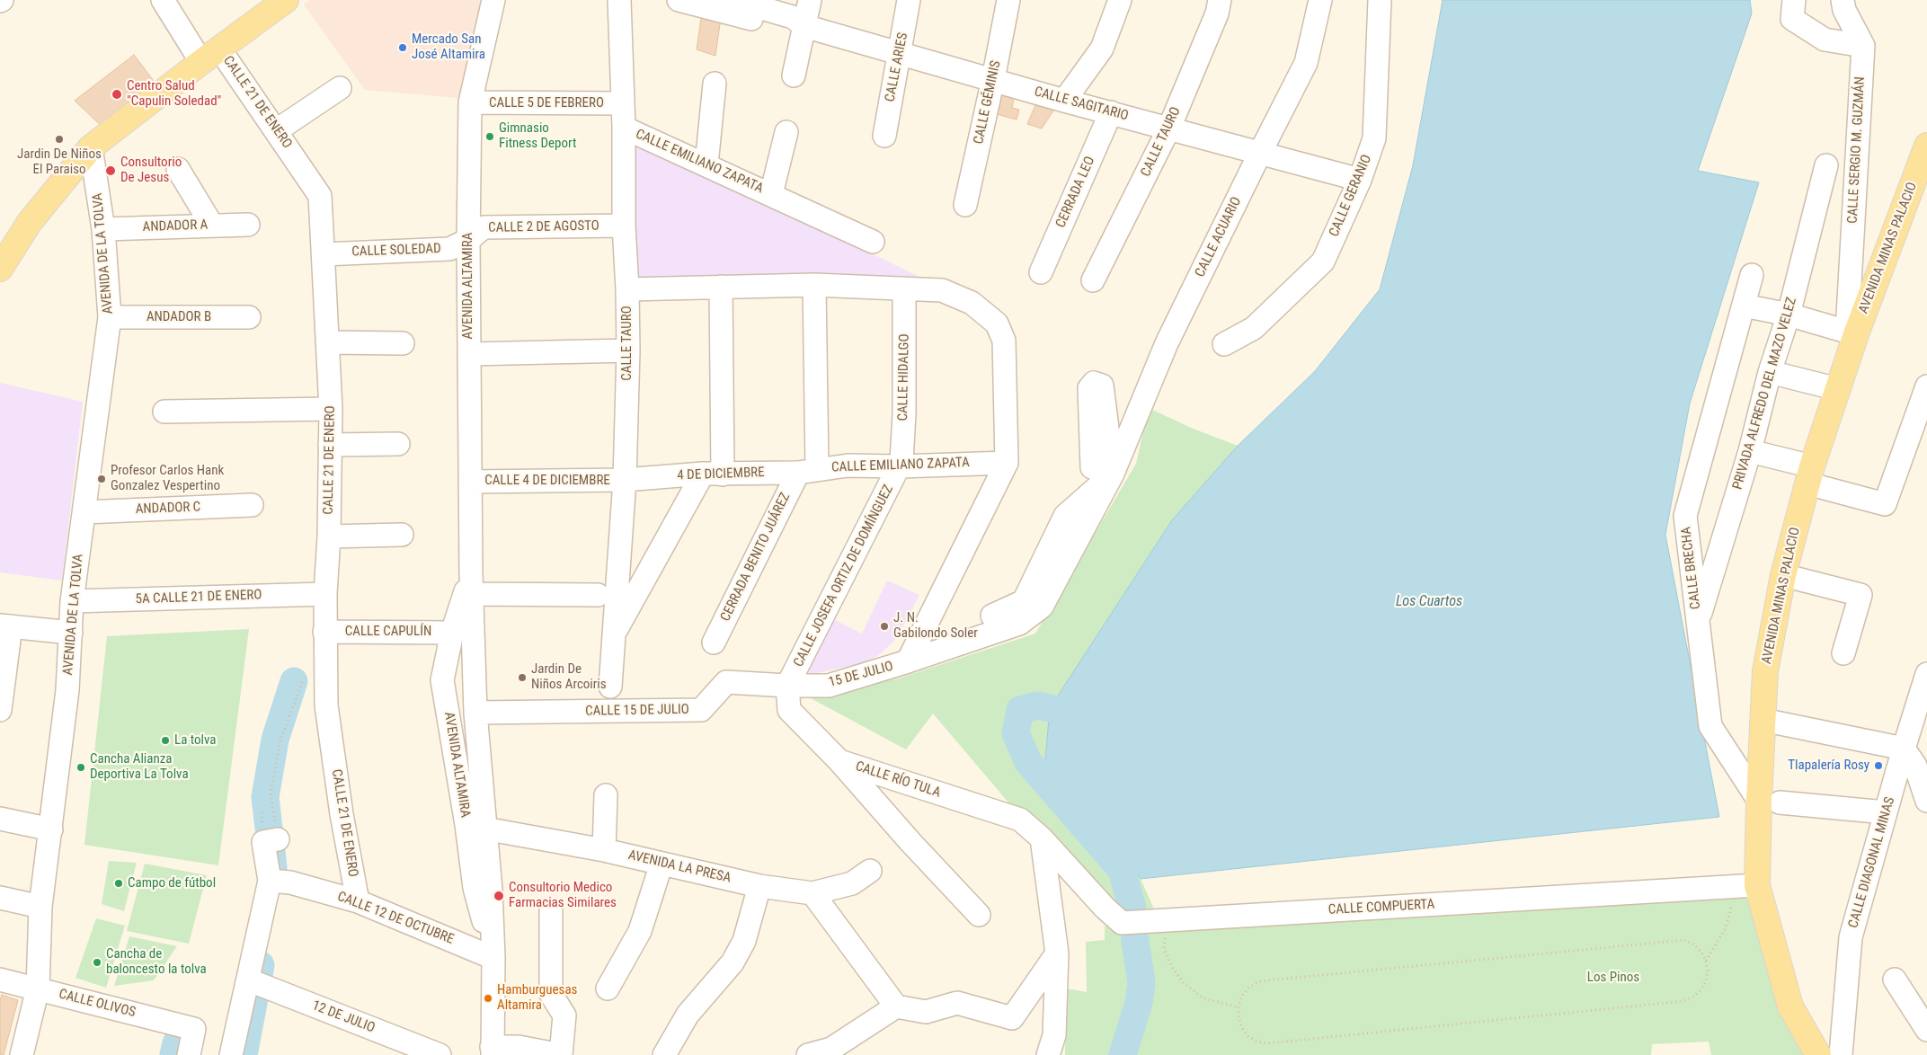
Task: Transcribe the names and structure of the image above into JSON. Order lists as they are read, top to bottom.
{
  "streets": {
    "main road": ["AVENIDA MINAS PALACIO"],
    "street": [
      "CALLE ARIES",
      "CALLE 21 DE ENERO",
      "CALLE GÉMINIS",
      "CALLE 5 DE FEBRERO",
      "CALLE SAGITARIO",
      "CALLE TAURO",
      "CALLE SERGIO M. GUZMÁN",
      "CALLE EMILIANO ZAPATA",
      "CERRADA LEO",
      "CALLE GERANIO",
      "ANDADOR A",
      "CALLE 2 DE AGOSTO",
      "CALLE ACUARIO",
      "CALLE SOLEDAD",
      "AVENIDA DE LA TOLVA",
      "AVENIDA ALTAMIRA",
      "ANDADOR B",
      "CALLE HIDALGO",
      "PRIVADA ALFREDO DEL MAZO VELEZ",
      "4 DE DICIEMBRE",
      "CALLE 4 DE DICIEMBRE",
      "ANDADOR C",
      "CERRADA BENITO JUÁREZ",
      "CALLE BRECHA",
      "CALLE JOSEFA ORTIZ DE DOMÍNGUEZ",
      "5A CALLE 21 DE ENERO",
      "CALLE CAPULÍN",
      "15 DE JULIO",
      "CALLE 15 DE JULIO",
      "CALLE RÍO TULA",
      "CALLE DIAGONAL MINAS",
      "AVENIDA LA PRESA",
      "CALLE COMPUERTA",
      "CALLE 12 DE OCTUBRE",
      "CALLE OLIVOS",
      "12 DE JULIO"
    ]
  },
  "crossings": [
    ["CALLE ARIES", "CALLE SAGITARIO"],
    ["CALLE 21 DE ENERO", "CALLE SOLEDAD"],
    ["CALLE 21 DE ENERO", "5A CALLE 21 DE ENERO"],
    ["CALLE 21 DE ENERO", "CALLE CAPULÍN"],
    ["CALLE 21 DE ENERO", "CALLE 12 DE OCTUBRE"],
    ["CALLE GÉMINIS", "CALLE SAGITARIO"],
    ["CALLE 5 DE FEBRERO", "CALLE TAURO"],
    ["CALLE 5 DE FEBRERO", "AVENIDA ALTAMIRA"],
    ["CALLE SAGITARIO", "CALLE TAURO"],
    ["CALLE SAGITARIO", "CERRADA LEO"],
    ["CALLE SAGITARIO", "CALLE GERANIO"],
    ["CALLE SAGITARIO", "CALLE ACUARIO"],
    ["CALLE TAURO", "CALLE EMILIANO ZAPATA"],
    ["CALLE TAURO", "CALLE 2 DE AGOSTO"],
    ["CALLE TAURO", "4 DE DICIEMBRE"],
    ["CALLE TAURO", "CALLE 4 DE DICIEMBRE"],
    ["CALLE SERGIO M. GUZMÁN", "AVENIDA MINAS PALACIO"],
    ["CALLE EMILIANO ZAPATA", "CALLE HIDALGO"],
    ["CALLE EMILIANO ZAPATA", "4 DE DICIEMBRE"],
    ["CALLE EMILIANO ZAPATA", "CERRADA BENITO JUÁREZ"],
    ["CALLE EMILIANO ZAPATA", "CALLE JOSEFA ORTIZ DE DOMÍNGUEZ"],
    ["ANDADOR A", "AVENIDA DE LA TOLVA"],
    ["CALLE 2 DE AGOSTO", "CALLE SOLEDAD"],
    ["CALLE 2 DE AGOSTO", "AVENIDA ALTAMIRA"],
    ["CALLE ACUARIO", "15 DE JULIO"],
    ["AVENIDA MINAS PALACIO", "CALLE BRECHA"],
    ["AVENIDA MINAS PALACIO", "CALLE COMPUERTA"],
    ["CALLE SOLEDAD", "AVENIDA ALTAMIRA"],
    ["AVENIDA DE LA TOLVA", "ANDADOR B"],
    ["AVENIDA DE LA TOLVA", "ANDADOR C"],
    ["AVENIDA DE LA TOLVA", "5A CALLE 21 DE ENERO"],
    ["AVENIDA DE LA TOLVA", "CALLE OLIVOS"],
    ["AVENIDA ALTAMIRA", "CALLE 4 DE DICIEMBRE"],
    ["AVENIDA ALTAMIRA", "CALLE CAPULÍN"],
    ["AVENIDA ALTAMIRA", "CALLE 15 DE JULIO"],
    ["AVENIDA ALTAMIRA", "AVENIDA LA PRESA"],
    ["AVENIDA ALTAMIRA", "CALLE 12 DE OCTUBRE"],
    ["CALLE HIDALGO", "CALLE JOSEFA ORTIZ DE DOMÍNGUEZ"],
    ["PRIVADA ALFREDO DEL MAZO VELEZ", "CALLE BRECHA"],
    ["4 DE DICIEMBRE", "CALLE 4 DE DICIEMBRE"],
    ["4 DE DICIEMBRE", "CERRADA BENITO JUÁREZ"],
    ["CALLE JOSEFA ORTIZ DE DOMÍNGUEZ", "15 DE JULIO"],
    ["CALLE JOSEFA ORTIZ DE DOMÍNGUEZ", "CALLE 15 DE JULIO"],
    ["CALLE JOSEFA ORTIZ DE DOMÍNGUEZ", "CALLE RÍO TULA"],
    ["15 DE JULIO", "CALLE 15 DE JULIO"],
    ["15 DE JULIO", "CALLE RÍO TULA"],
    ["CALLE 15 DE JULIO", "CALLE RÍO TULA"],
    ["CALLE RÍO TULA", "CALLE COMPUERTA"]
  ],
  "water": ["Los Cuartos"],
  "parks": ["Los Pinos"],
  "places": [
    "Mercado San José Altamira",
    "Centro Salud \"Capulin Soledad\"",
    "Gimnasio Fitness Deport",
    "Jardin De Niños El Paraiso",
    "Consultorio De Jesus",
    "Profesor Carlos Hank Gonzalez Vespertino",
    "J. N. Gabilondo Soler",
    "Jardin De Niños Arcoiris",
    "La tolva",
    "Tlapalería Rosy",
    "Cancha Alianza Deportiva La Tolva",
    "Campo de fútbol",
    "Consultorio Medico Farmacias Similares",
    "Cancha de baloncesto la tolva",
    "Hamburguesas Altamira"
  ]
}
